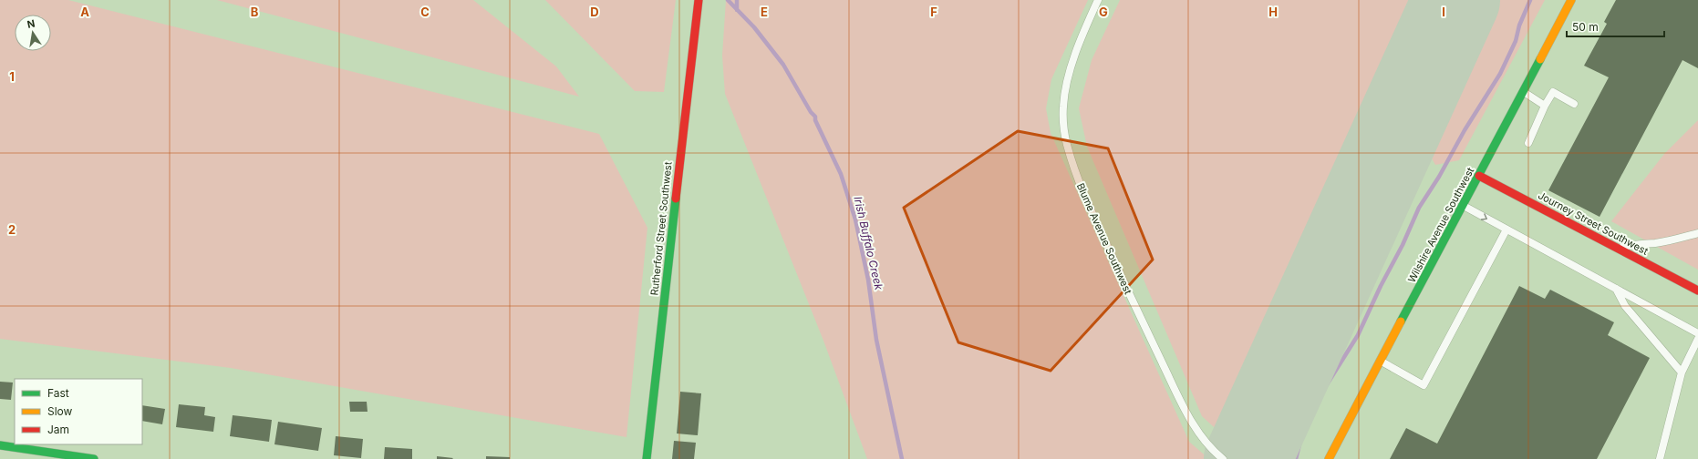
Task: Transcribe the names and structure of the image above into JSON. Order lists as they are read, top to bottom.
{
  "streets": {
    "street": ["Journey Street Southwest", "Wilshire Avenue Southwest", "Rutherford Street Southwest"],
    "lane": ["Blume Avenue Southwest"]
  },
  "crossings": [
    ["Journey Street Southwest", "Wilshire Avenue Southwest"]
  ],
  "water": ["Irish Buffalo Creek"],
  "legend": ["Fast", "Slow", "Jam"],
  "scale_bar": "50 m",
  "north": "top",
  "grid": {
    "columns": [
      "A",
      "B",
      "C",
      "D",
      "E",
      "F",
      "G",
      "H",
      "I"
    ],
    "rows": ["1", "2"]
  }
}
